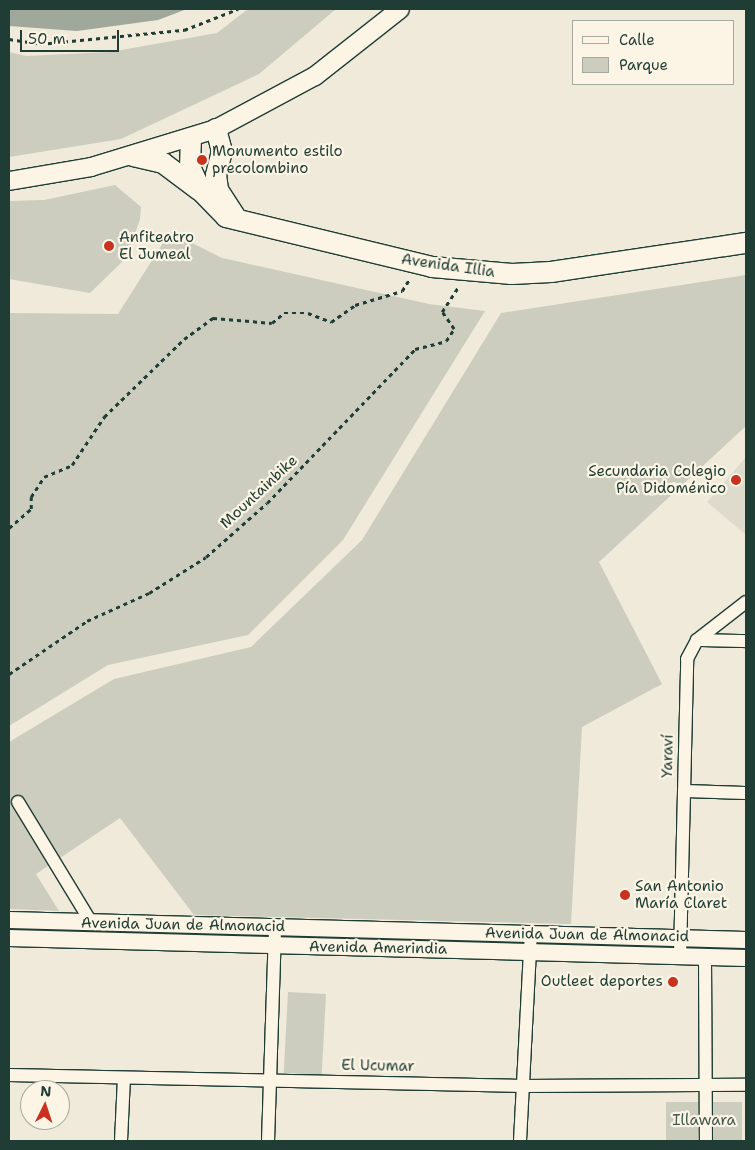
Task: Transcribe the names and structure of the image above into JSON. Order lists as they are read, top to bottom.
{
  "streets": {
    "main road": ["Avenida Illia"],
    "street": [
      "Yaraví",
      "Avenida Juan de Almonacid",
      "Avenida Amerindia",
      "El Ucumar"
    ],
    "path": ["Mountainbike"]
  },
  "crossings": [
    ["Yaraví", "Avenida Juan de Almonacid"],
    ["Yaraví", "Avenida Amerindia"]
  ],
  "parks": ["Illawara"],
  "places": [
    "Monumento estilo precolombino",
    "Anfiteatro El Jumeal",
    "Secundaria Colegio Pía Didoménico",
    "San Antonio María Claret",
    "Outleet deportes"
  ],
  "legend": ["Calle", "Parque"],
  "scale_bar": "50 m",
  "north": "top"
}
